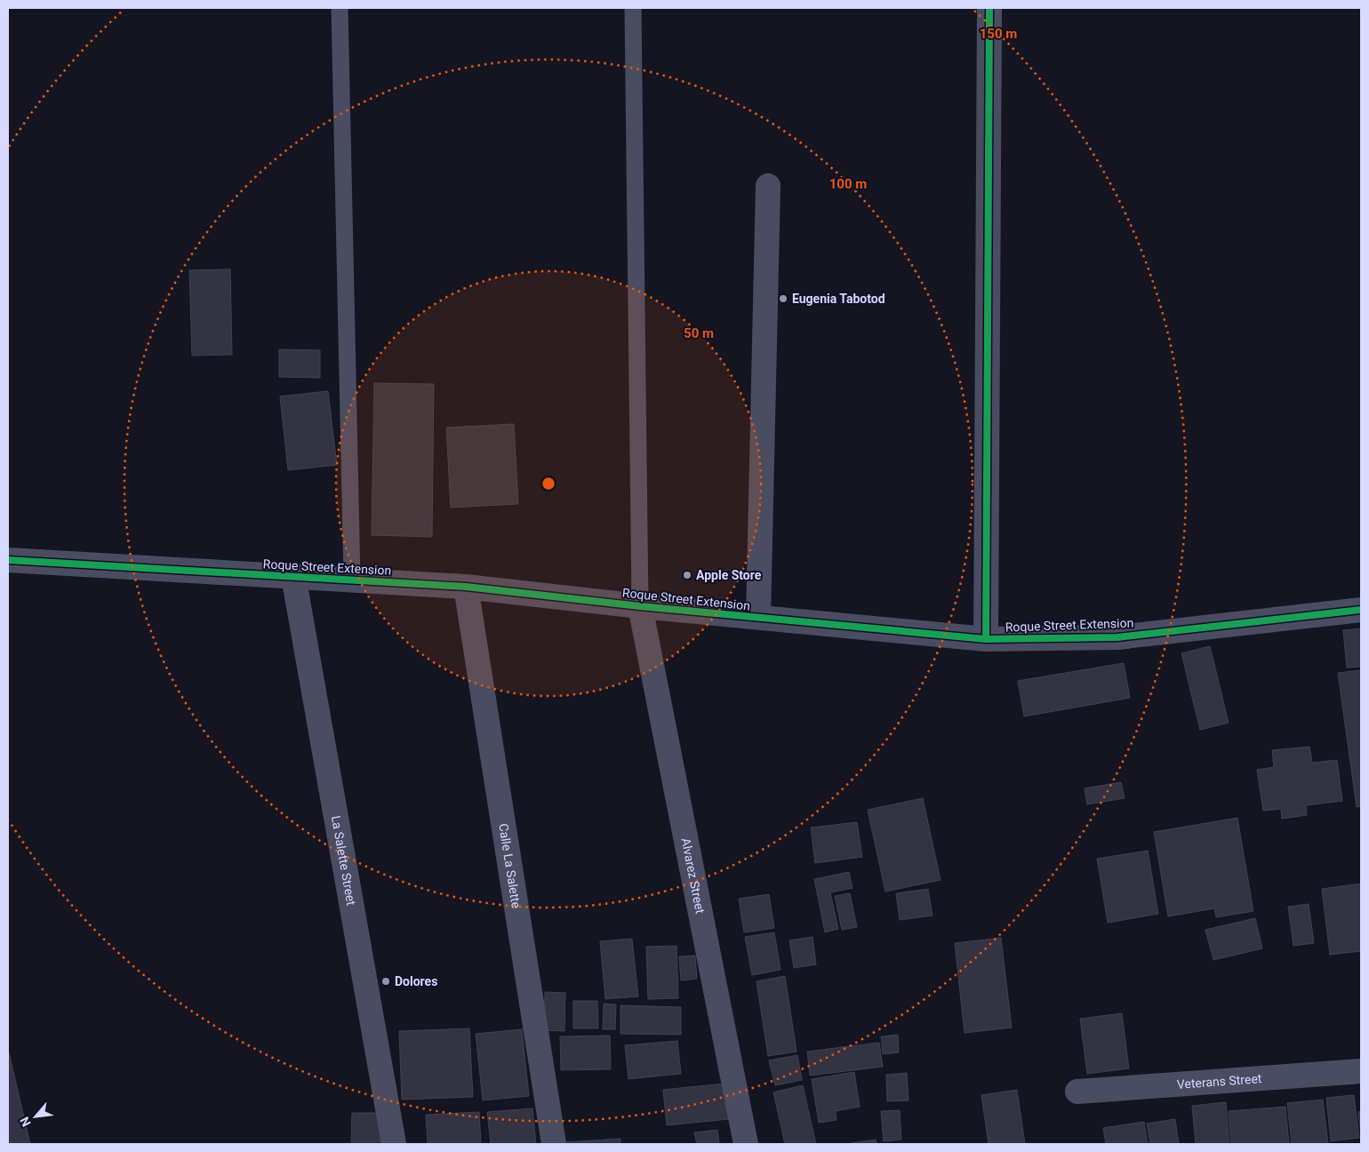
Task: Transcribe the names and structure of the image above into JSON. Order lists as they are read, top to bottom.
{
  "streets": {
    "street": [
      "Roque Street Extension",
      "La Salette Street",
      "Calle La Salette",
      "Alvarez Street",
      "Veterans Street"
    ]
  },
  "crossings": [
    ["Roque Street Extension", "La Salette Street"],
    ["Roque Street Extension", "Calle La Salette"],
    ["Roque Street Extension", "Alvarez Street"]
  ],
  "places": ["Eugenia Tabotod", "Apple Store", "Dolores"],
  "north": "bottom left",
  "rings": ["150 m", "100 m", "50 m"]
}
